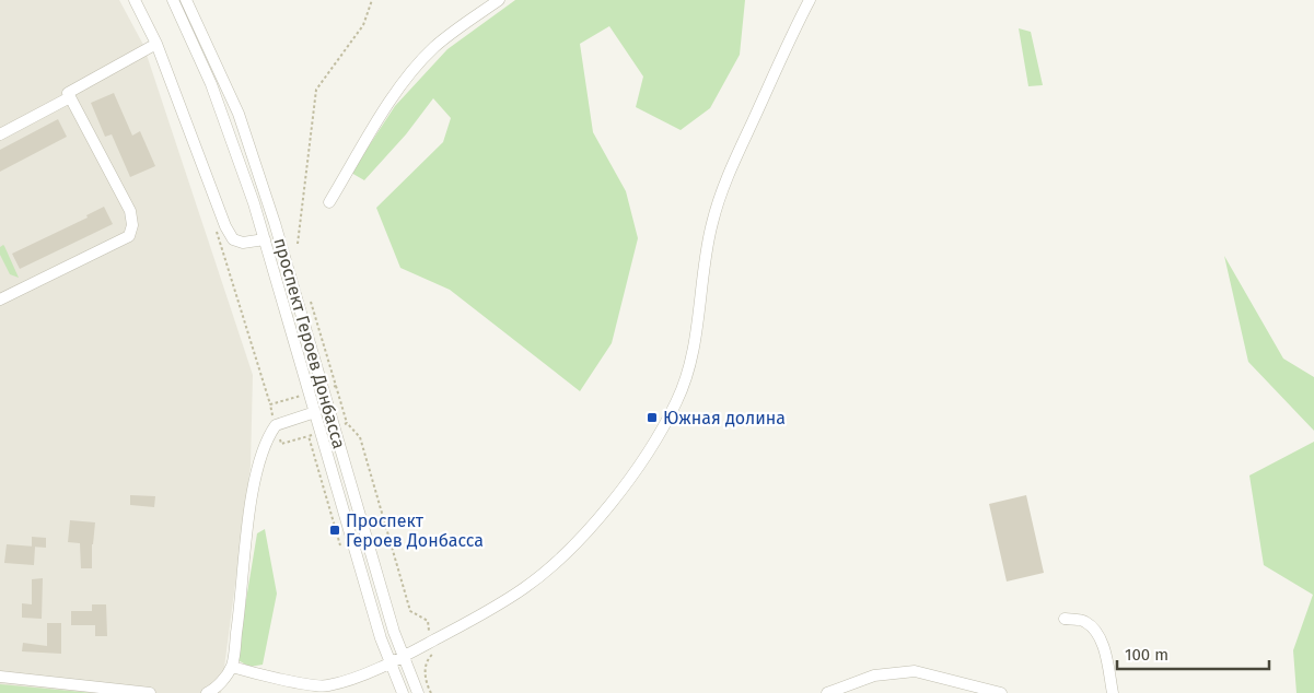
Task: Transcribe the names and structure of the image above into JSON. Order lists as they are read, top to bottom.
{
  "streets": {
    "street": ["проспект Героев Донбасса"]
  },
  "places": {
    "transit": ["Южная долина", "Проспект Героев Донбасса"]
  },
  "scale_bar": "100 m"
}
